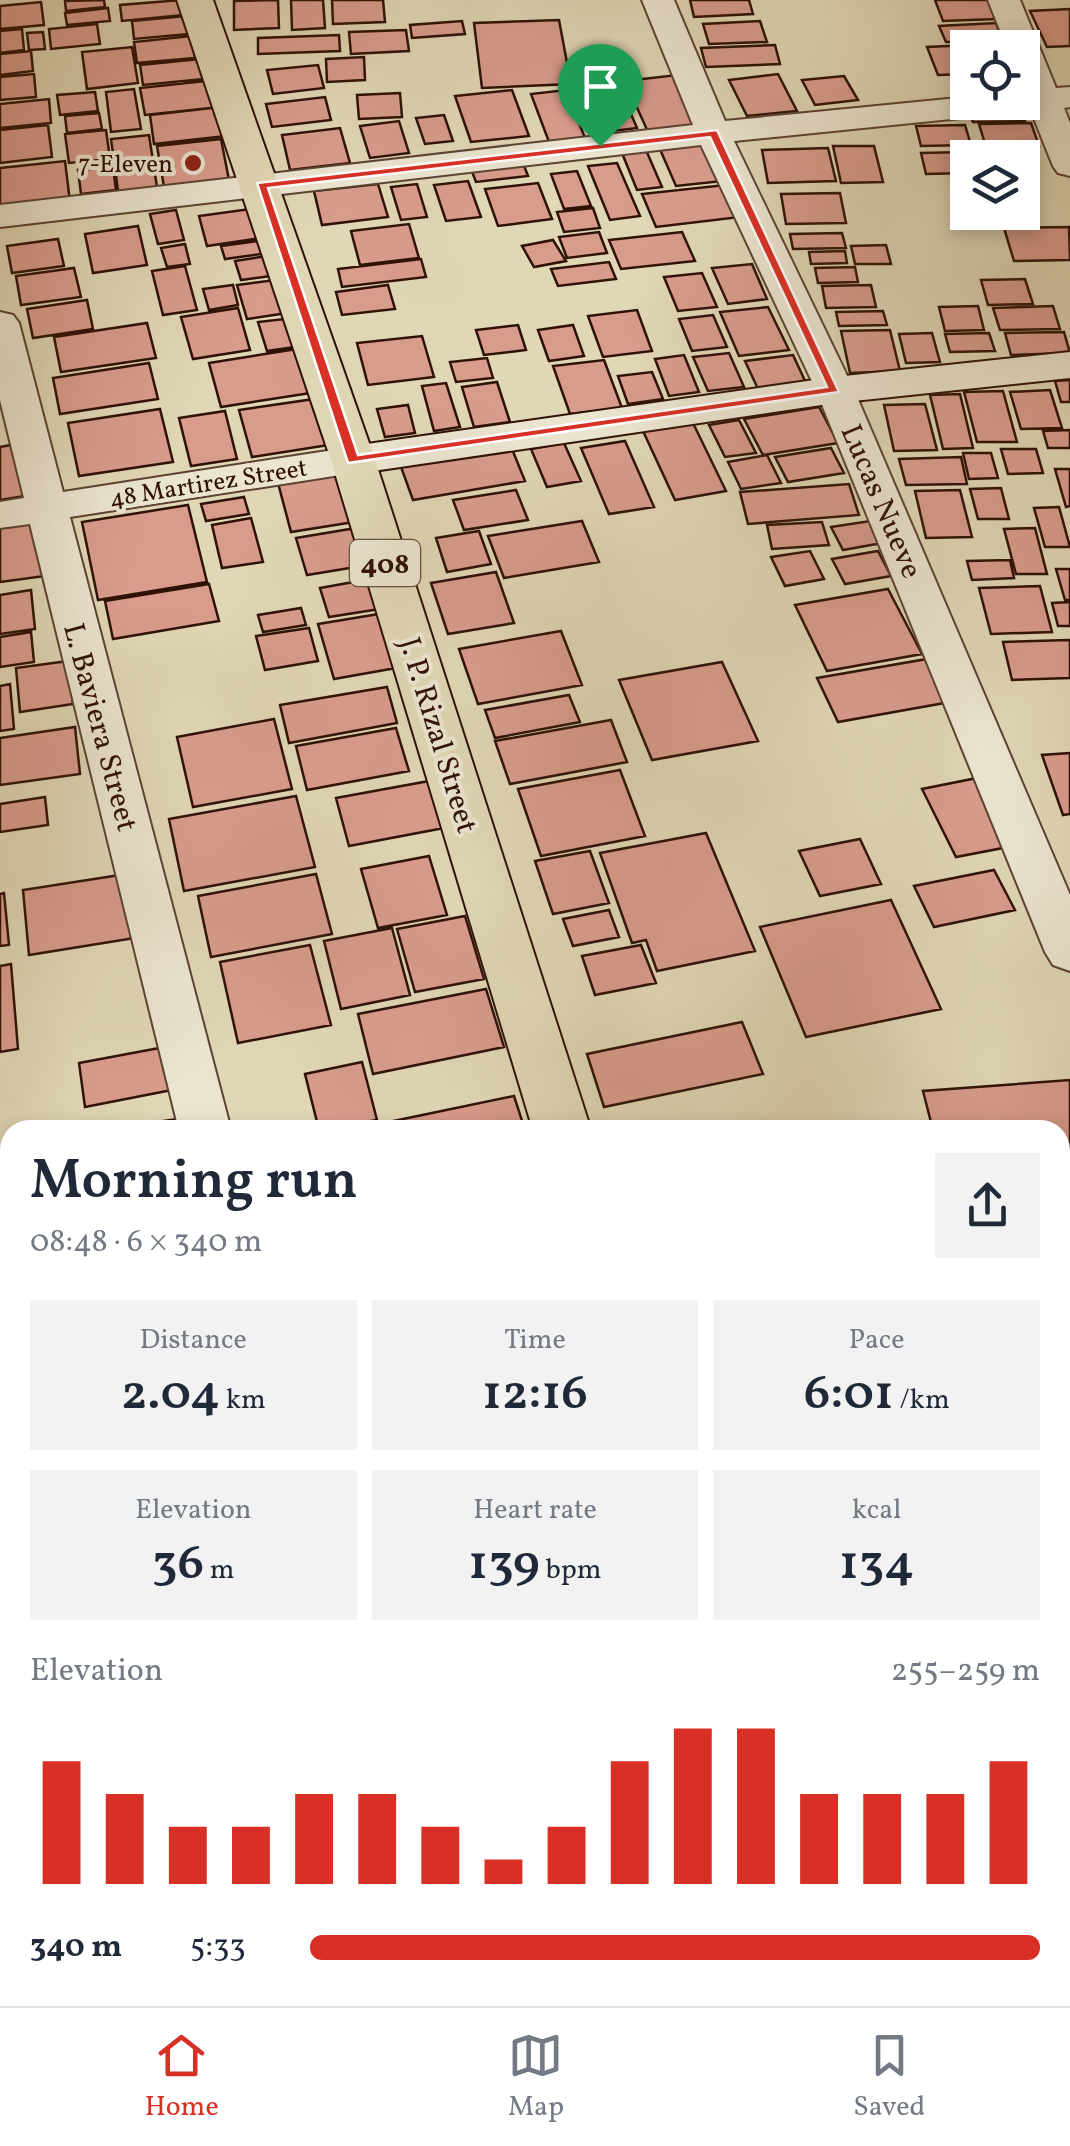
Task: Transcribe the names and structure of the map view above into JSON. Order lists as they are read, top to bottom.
{
  "streets": {
    "main road": ["408", "J. P. Rizal Street"],
    "street": ["48 Martirez Street", "Lucas Nueve", "L. Baviera Street"]
  },
  "crossings": [
    ["48 Martirez Street", "Lucas Nueve"],
    ["48 Martirez Street", "L. Baviera Street"],
    ["48 Martirez Street", "J. P. Rizal Street"]
  ],
  "places": ["7-Eleven"],
  "page": {
    "heading": ["Morning run", "08:48 · 6 × 340 m"],
    "stats": [
      ["Distance", "2.04 km"],
      ["Time", "12:16"],
      ["Pace", "6:01 /km"],
      ["Elevation", "36 m"],
      ["Heart rate", "139 bpm"],
      ["kcal", "134"]
    ],
    "chart": ["Elevation", "255–259 m"],
    "list": [
      {
        "name": "340 m",
        "note": "5:33"
      }
    ],
    "tabs": ["Home", "Map", "Saved"]
  }
}
